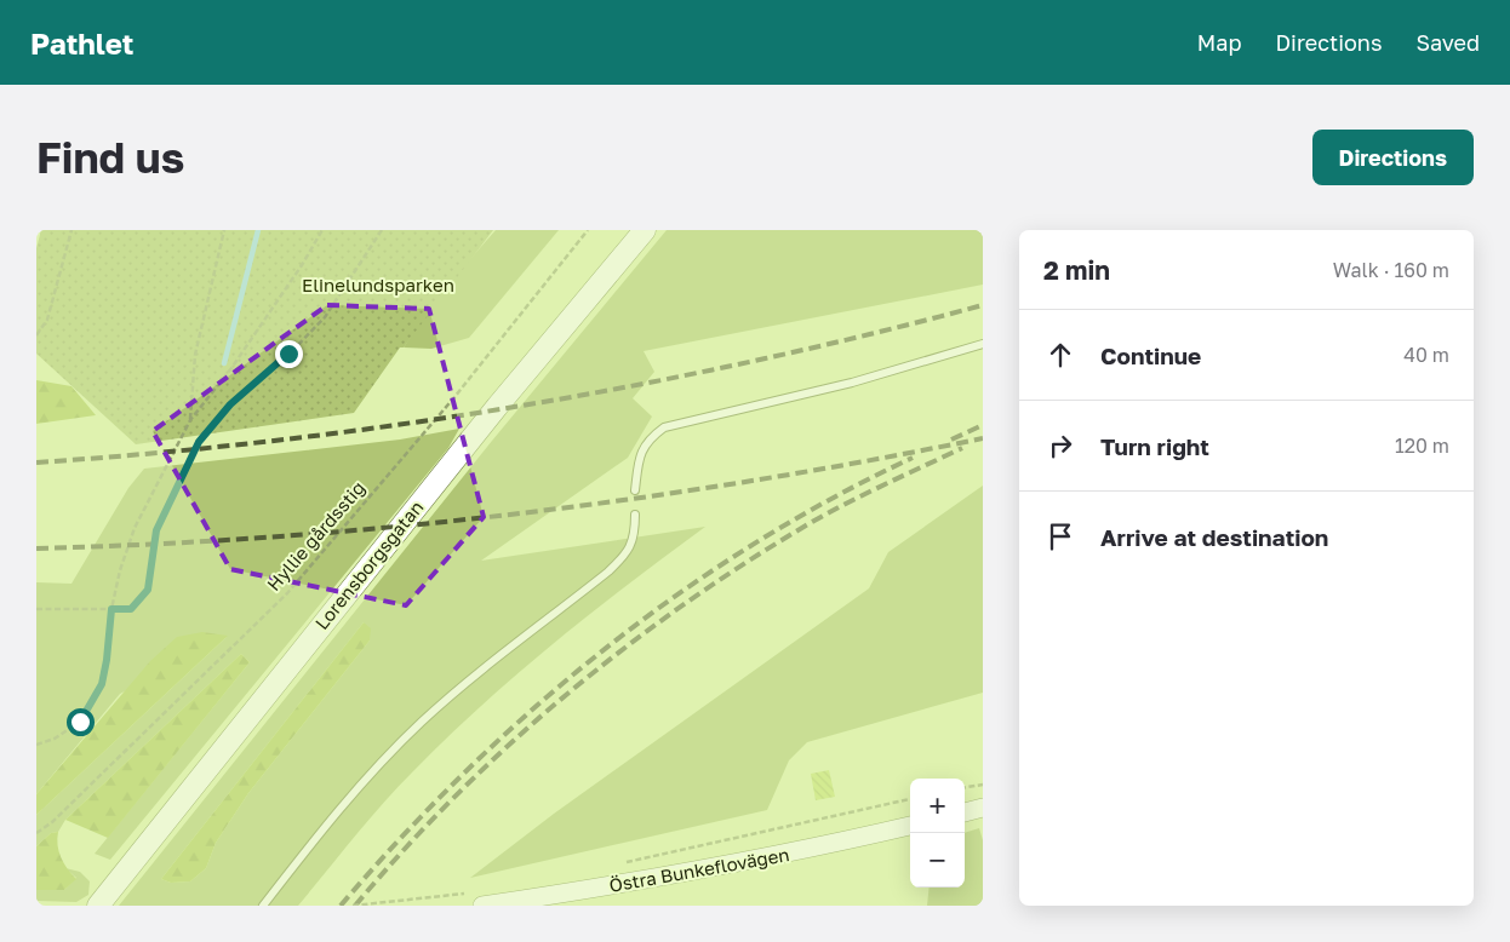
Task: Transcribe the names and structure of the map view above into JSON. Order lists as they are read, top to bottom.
{
  "streets": {
    "main road": ["Lorensborgsgatan"],
    "street": ["Östra Bunkeflovägen"],
    "path": ["Hyllie gårdsstig"]
  },
  "parks": ["Elinelundsparken"],
  "page": {
    "header": "Pathlet",
    "nav": ["Map", "Directions", "Saved"],
    "buttons": "Directions",
    "title": "Find us",
    "heading": ["2 min", "Walk · 160 m"],
    "list": [
      ["Continue", "40 m"],
      ["Turn right", "120 m"],
      "Arrive at destination"
    ],
    "map_buttons": ["+", "−"]
  }
}
